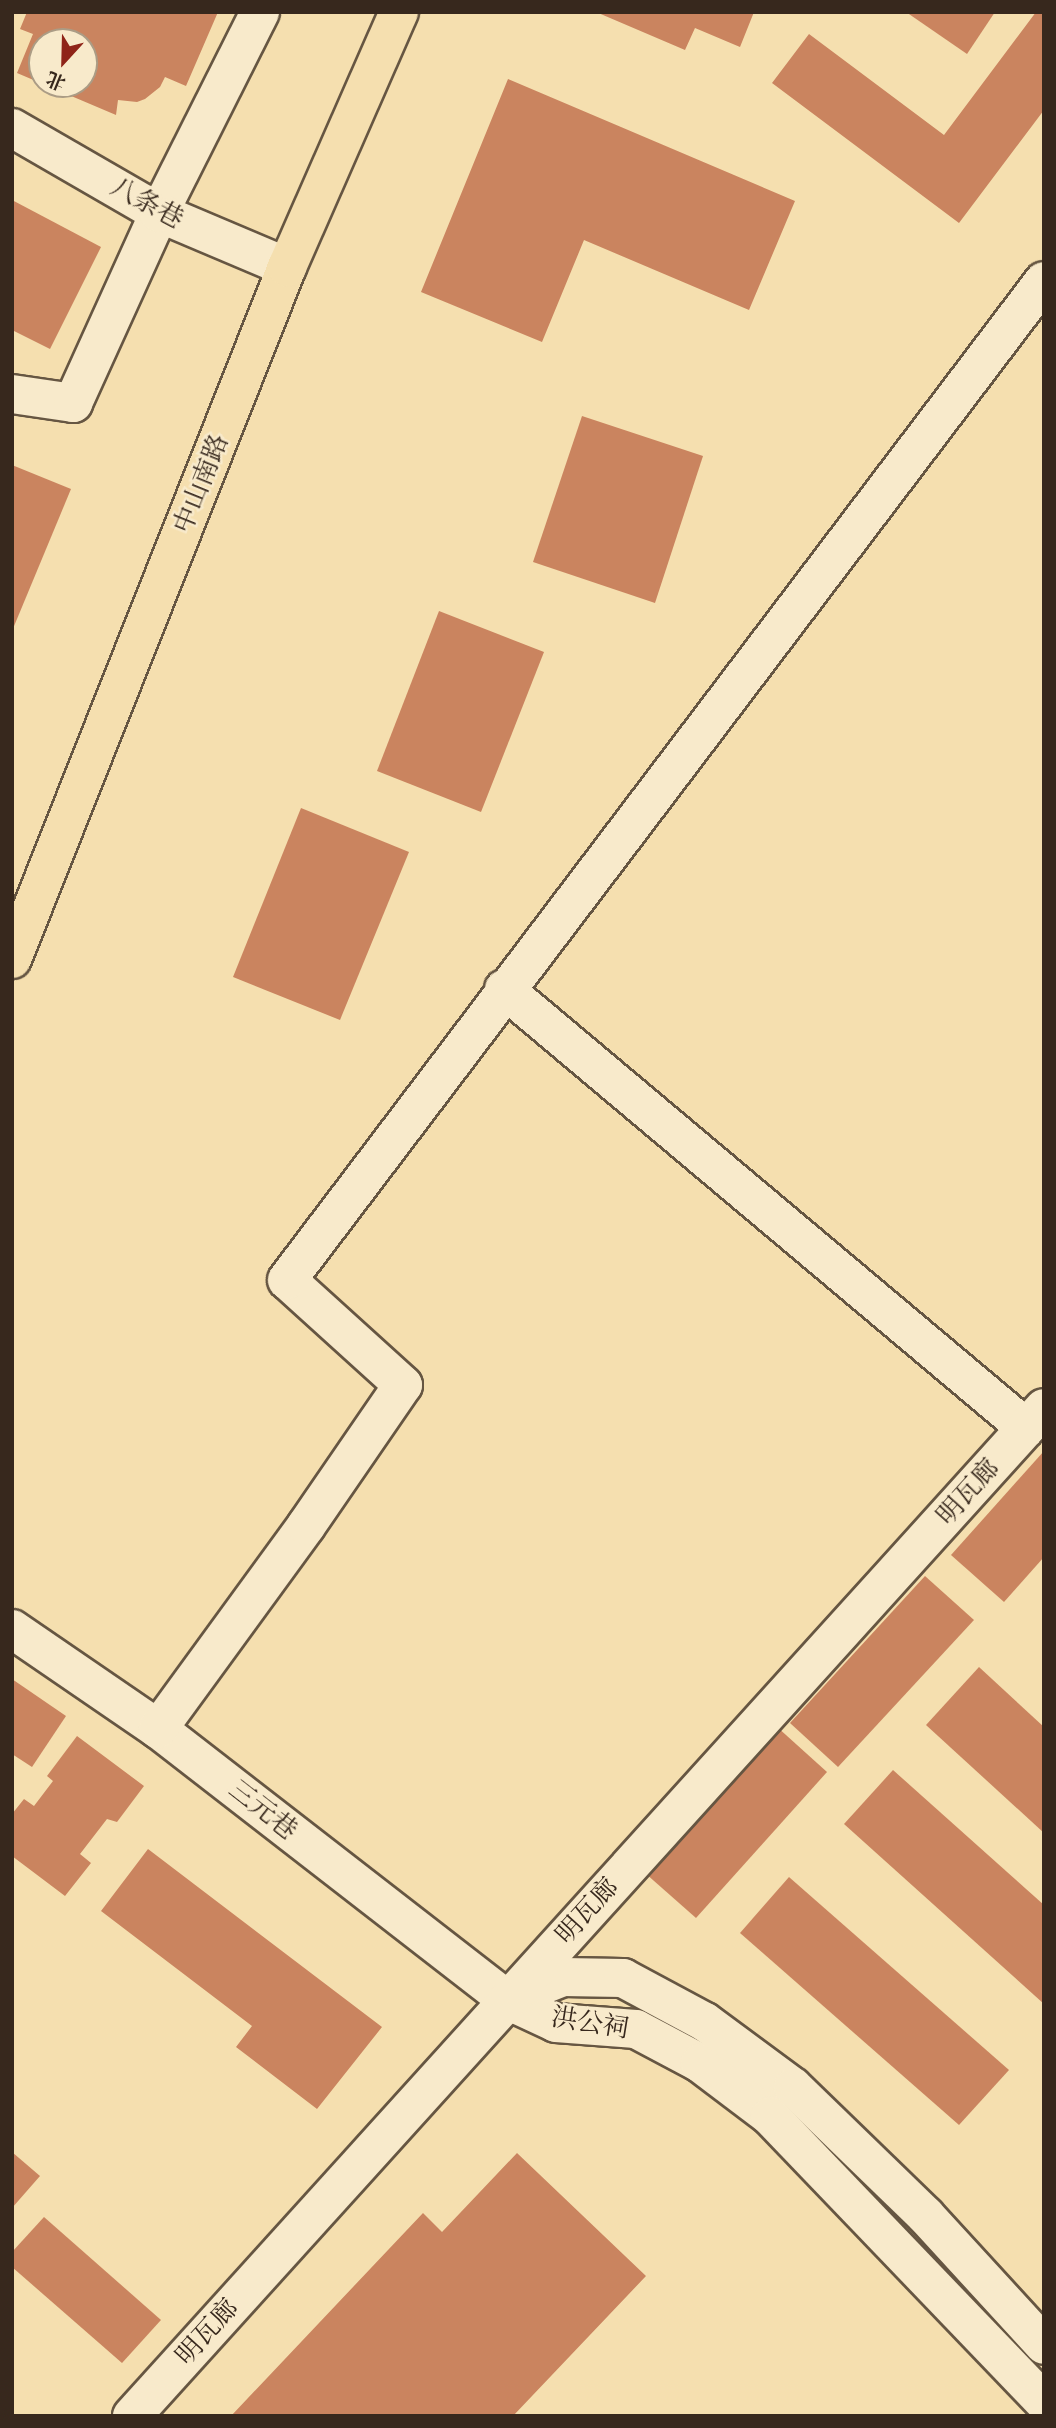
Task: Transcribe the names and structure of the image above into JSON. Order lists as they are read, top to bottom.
{
  "streets": {
    "street": [
      "八条巷",
      "明瓦廊",
      "三元巷",
      "洪公祠"
    ]
  },
  "crossings": [
    ["明瓦廊", "三元巷"],
    ["明瓦廊", "洪公祠"],
    ["三元巷", "洪公祠"]
  ],
  "north": "bottom"
}
